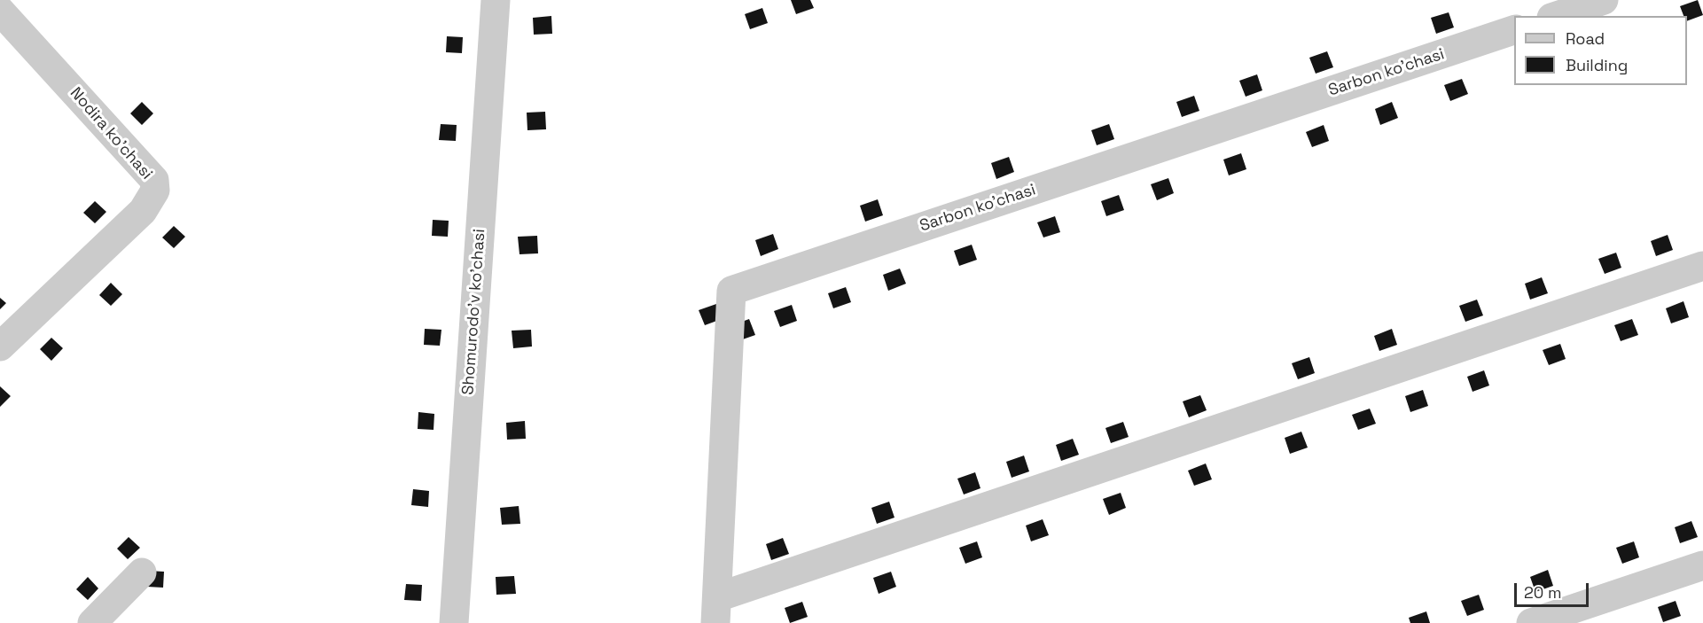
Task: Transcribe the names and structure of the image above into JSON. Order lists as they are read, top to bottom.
{
  "streets": {
    "street": ["Sarbon ko'chasi", "Nodira ko'chasi", "Shomurodo'v ko'chasi"]
  },
  "legend": ["Road", "Building"],
  "scale_bar": "20 m"
}
